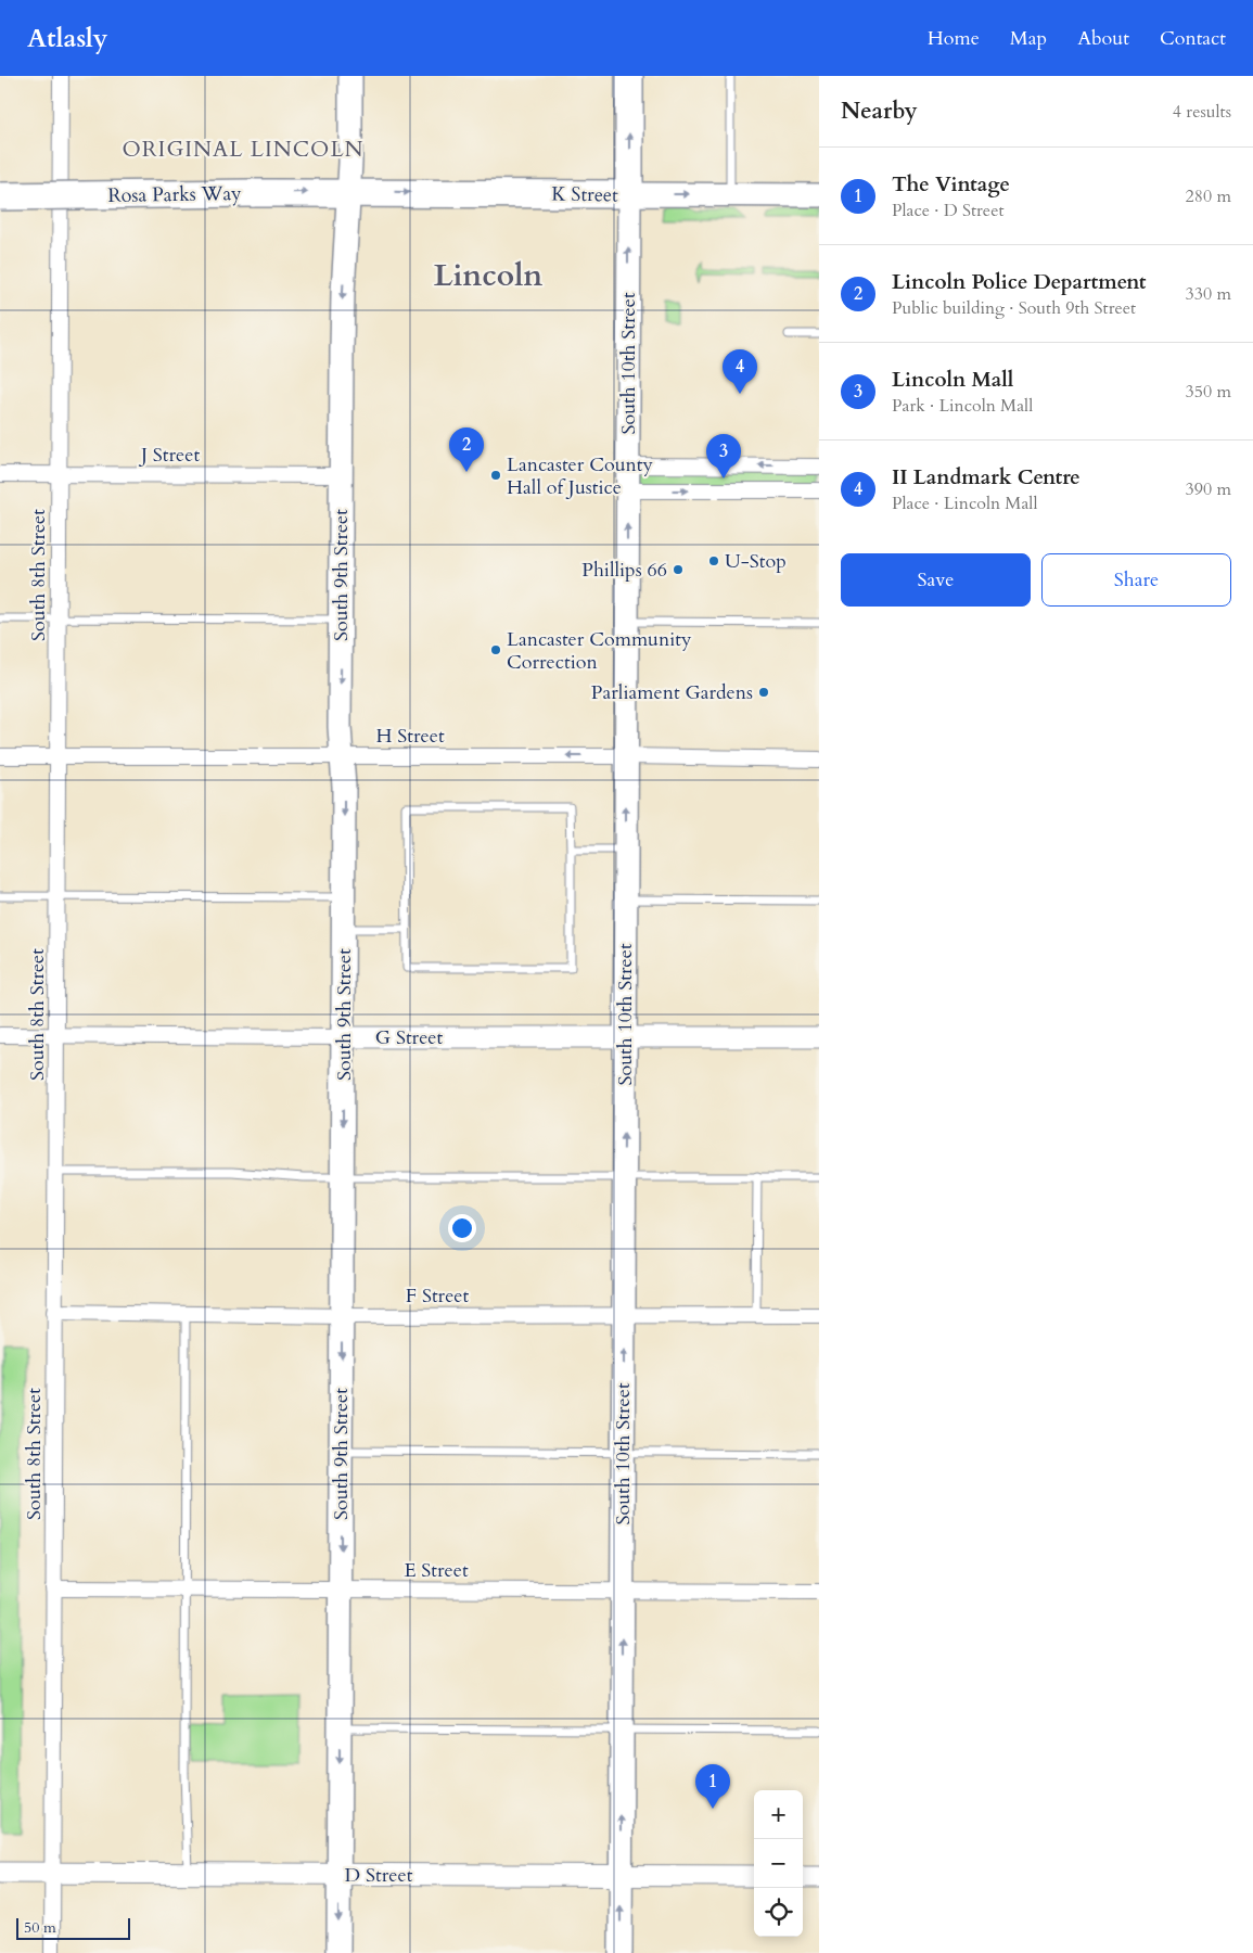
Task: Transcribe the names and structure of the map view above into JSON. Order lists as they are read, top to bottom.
{
  "streets": {
    "highway": ["Rosa Parks Way", "K Street", "South 10th Street"],
    "main road": ["South 9th Street"],
    "street": [
      "J Street",
      "South 8th Street",
      "H Street",
      "G Street",
      "F Street",
      "E Street",
      "D Street"
    ]
  },
  "crossings": [
    ["Rosa Parks Way", "K Street"],
    ["Rosa Parks Way", "South 9th Street"],
    ["K Street", "South 10th Street"],
    ["K Street", "South 9th Street"],
    ["South 10th Street", "H Street"],
    ["South 10th Street", "G Street"],
    ["South 10th Street", "F Street"],
    ["South 10th Street", "E Street"],
    ["South 10th Street", "D Street"],
    ["J Street", "South 8th Street"],
    ["J Street", "South 9th Street"],
    ["South 8th Street", "H Street"],
    ["South 8th Street", "G Street"],
    ["South 8th Street", "F Street"],
    ["South 8th Street", "E Street"],
    ["South 8th Street", "D Street"],
    ["South 9th Street", "H Street"],
    ["South 9th Street", "G Street"],
    ["South 9th Street", "F Street"],
    ["South 9th Street", "E Street"],
    ["South 9th Street", "D Street"]
  ],
  "one_way": [
    "Rosa Parks Way",
    "K Street",
    "South 10th Street",
    "South 9th Street"
  ],
  "districts": ["ORIGINAL LINCOLN", "Lincoln"],
  "places": [
    "Lancaster County Hall of Justice",
    "U-Stop",
    "Phillips 66",
    "Lancaster Community Correction",
    "Parliament Gardens"
  ],
  "scale_bar": "50 m",
  "page": {
    "header": "Atlasly",
    "nav": [
      "Home",
      "Map",
      "About",
      "Contact"
    ],
    "heading": ["Nearby", "4 results"],
    "list": [
      {
        "mark": "1",
        "name": "The Vintage",
        "note": "Place · D Street",
        "value": "280 m"
      },
      {
        "mark": "2",
        "name": "Lincoln Police Department",
        "note": "Public building · South 9th Street",
        "value": "330 m"
      },
      {
        "mark": "3",
        "name": "Lincoln Mall",
        "note": "Park · Lincoln Mall",
        "value": "350 m"
      },
      {
        "mark": "4",
        "name": "II Landmark Centre",
        "note": "Place · Lincoln Mall",
        "value": "390 m"
      }
    ],
    "pins": [
      "4",
      "2",
      "3",
      "1"
    ],
    "buttons": ["Save", "Share"],
    "map_buttons": ["+", "−"],
    "scale": "50 m"
  }
}
